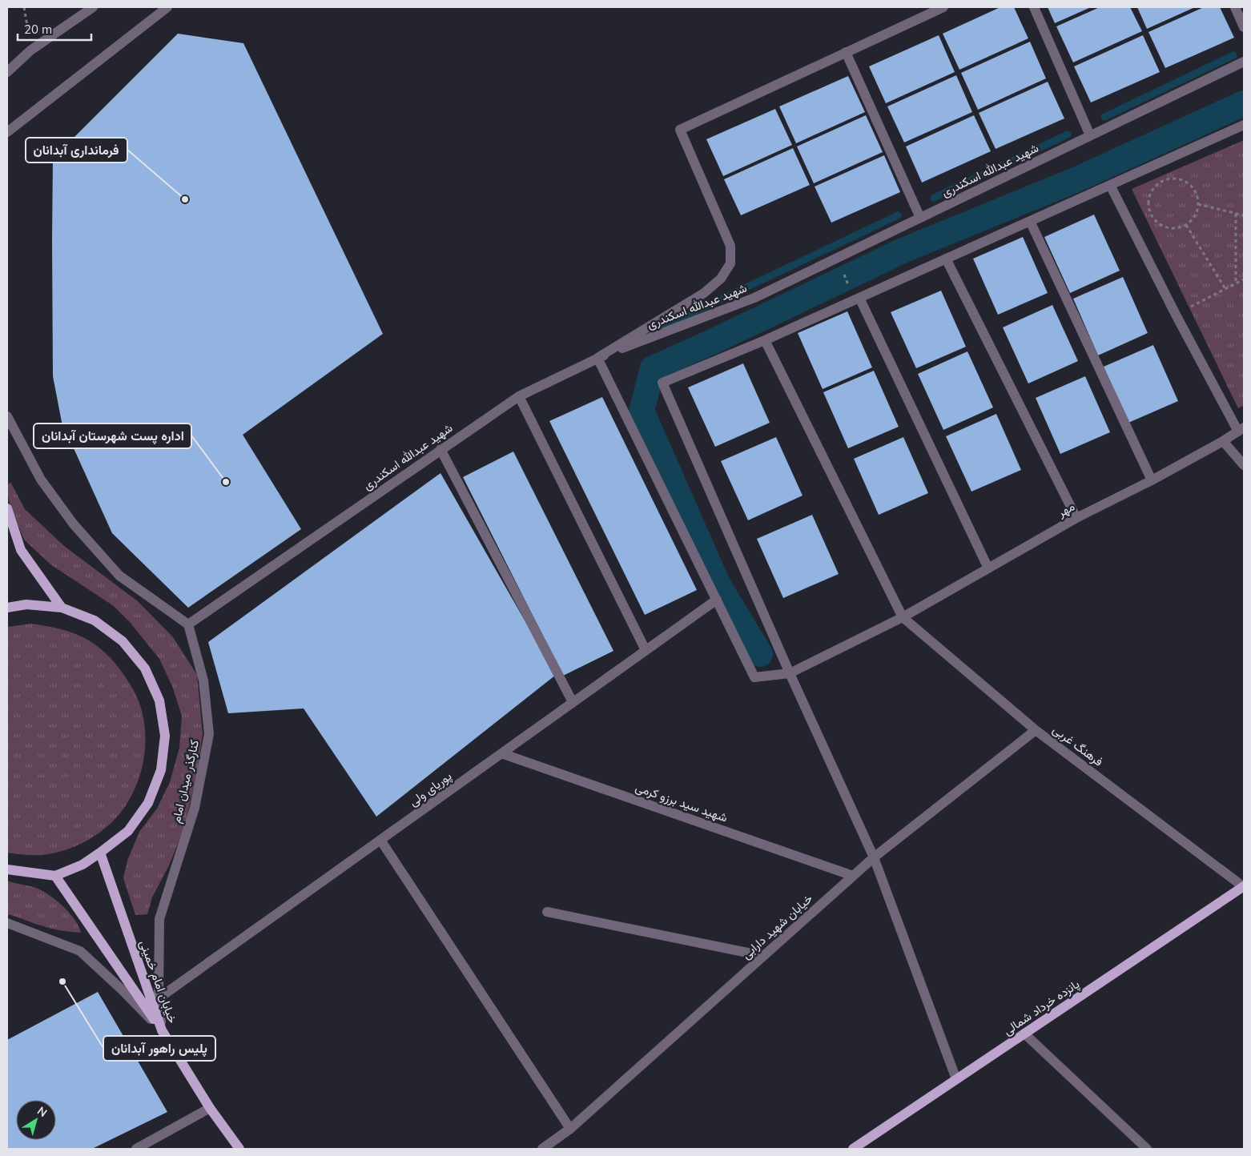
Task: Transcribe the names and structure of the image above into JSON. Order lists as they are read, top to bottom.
{
  "streets": {
    "main road": ["خیابان امام خمینی", "پانزده خرداد شمالی"],
    "street": [
      "شهید عبدالله اسکندری",
      "مهر",
      "فرهنگ غربی",
      "کنارگذر میدان امام",
      "پوریای ولی",
      "شهید سید برزو کرمی",
      "خیابان شهید دارابی"
    ]
  },
  "crossings": [
    ["شهید عبدالله اسکندری", "کنارگذر میدان امام"],
    ["مهر", "فرهنگ غربی"],
    ["مهر", "پوریای ولی"],
    ["فرهنگ غربی", "خیابان شهید دارابی"],
    ["فرهنگ غربی", "پانزده خرداد شمالی"],
    ["کنارگذر میدان امام", "پوریای ولی"],
    ["کنارگذر میدان امام", "خیابان امام خمینی"],
    ["پوریای ولی", "شهید سید برزو کرمی"],
    ["شهید سید برزو کرمی", "خیابان شهید دارابی"]
  ],
  "places": ["فرمانداری آبدانان", "اداره پست شهرستان آبدانان", "پلیس راهور آبدانان"],
  "scale_bar": "20 m",
  "north": "top right"
}
